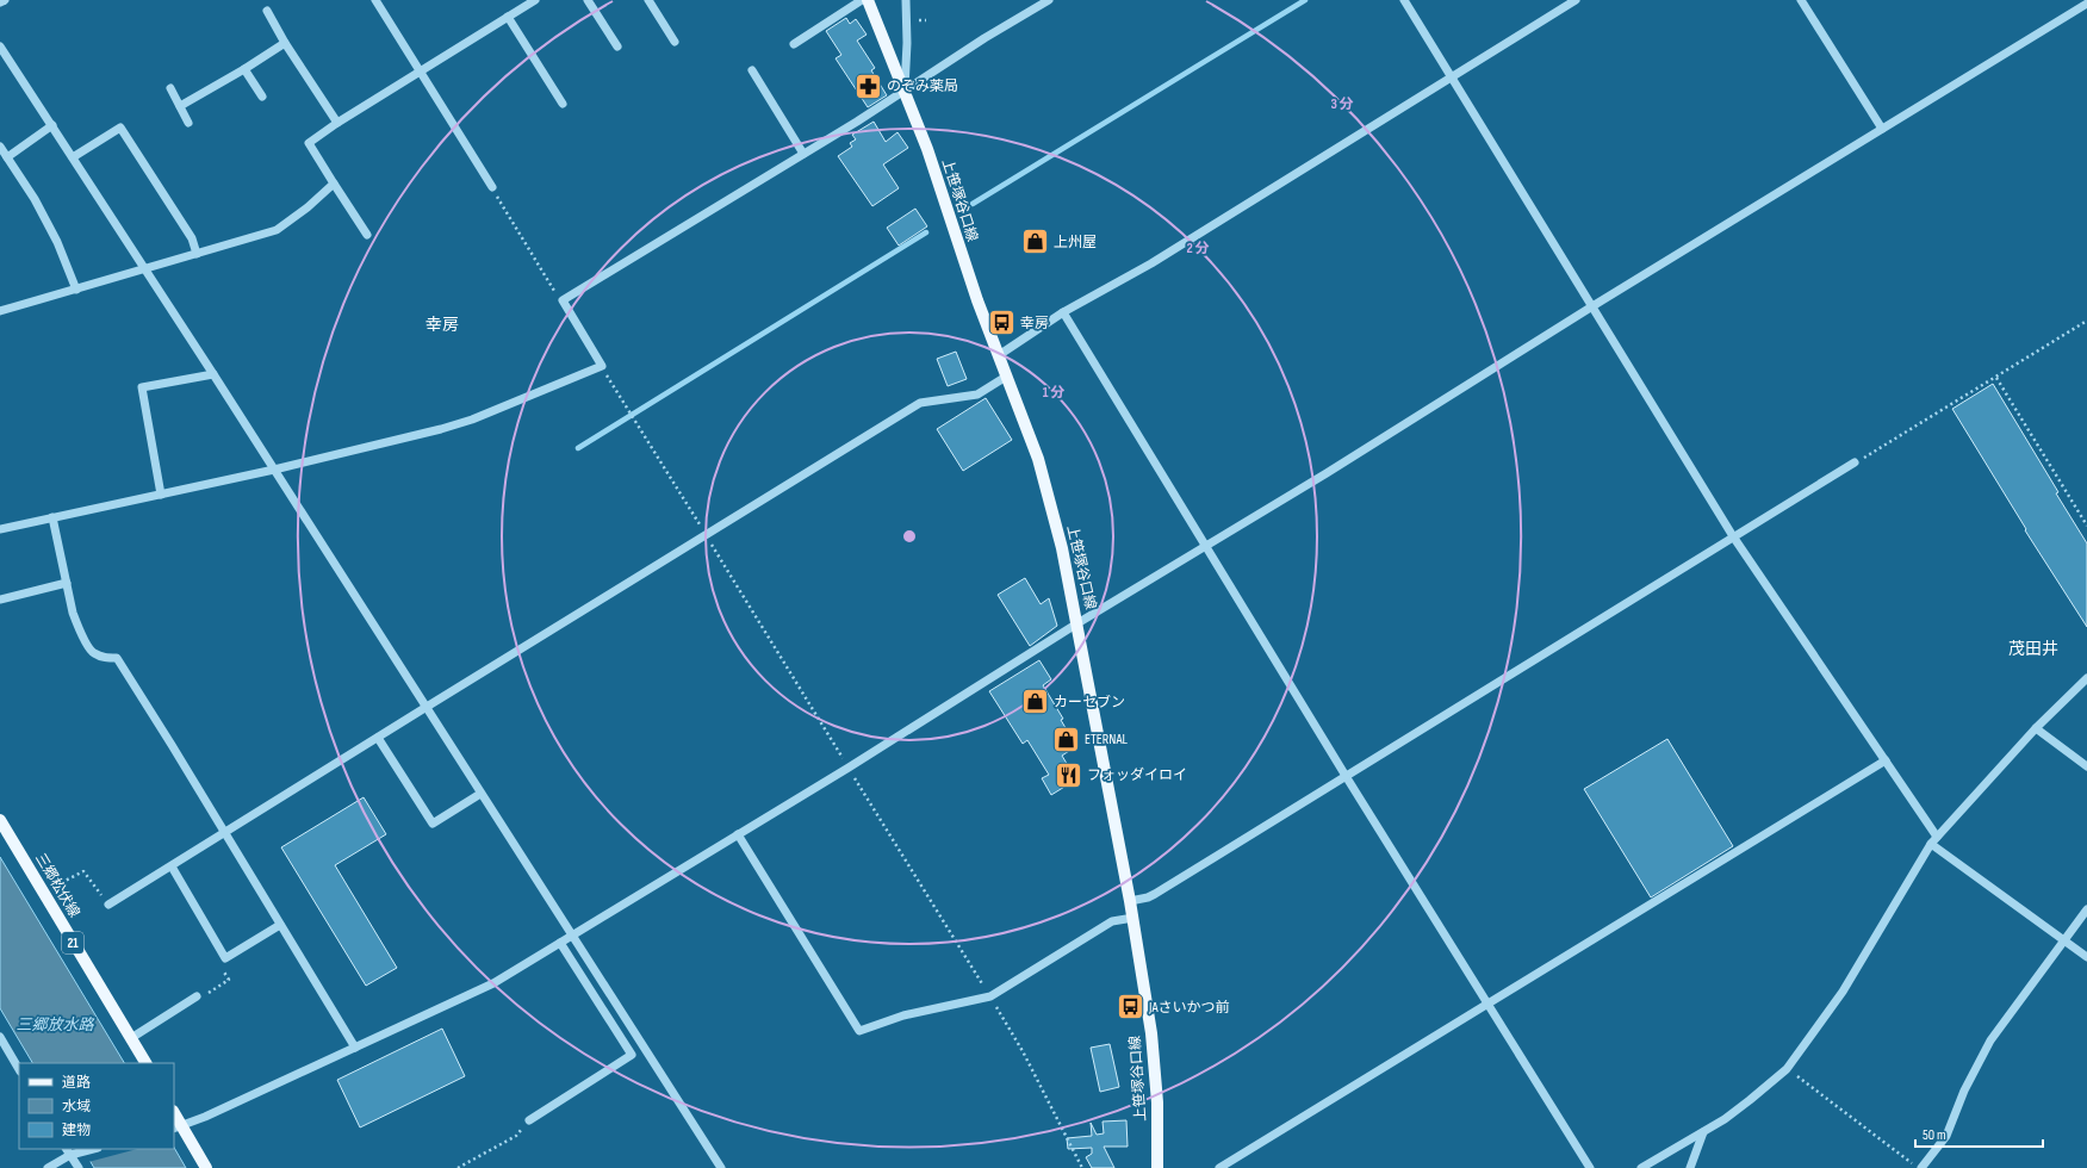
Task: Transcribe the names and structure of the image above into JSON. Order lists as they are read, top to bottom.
{
  "streets": {
    "main road": ["上笹塚谷口線", "三郷松伏線", "21"]
  },
  "districts": ["幸房", "茂田井"],
  "water": ["三郷放水路"],
  "places": {
    "pharmacy": ["のぞみ薬局"],
    "shop": ["上州屋", "カーセブン", "ETERNAL"],
    "bus stop": ["幸房", "JAさいかつ前"],
    "restaurant": ["フォッダイロイ"]
  },
  "legend": ["道路", "水域", "建物"],
  "scale_bar": "50 m",
  "rings": ["3 分", "2 分", "1 分"]
}
